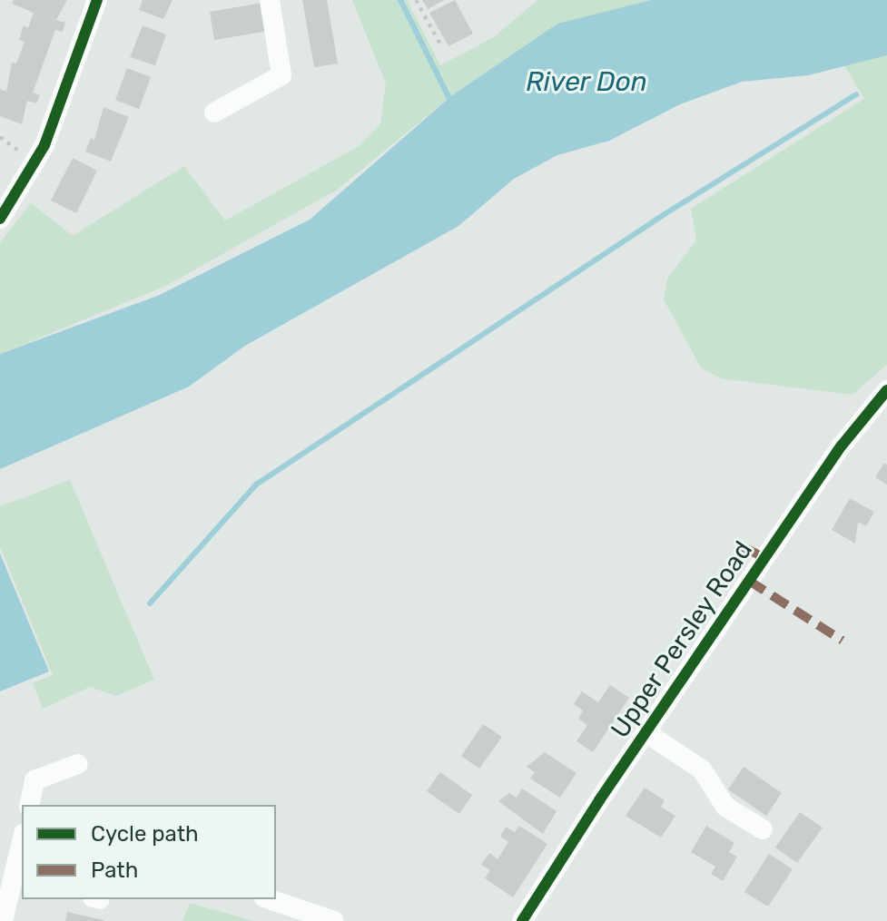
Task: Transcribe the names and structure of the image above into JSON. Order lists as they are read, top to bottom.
{
  "streets": {
    "street": ["Upper Persley Road"]
  },
  "water": ["River Don"],
  "legend": ["Cycle path", "Path"]
}
